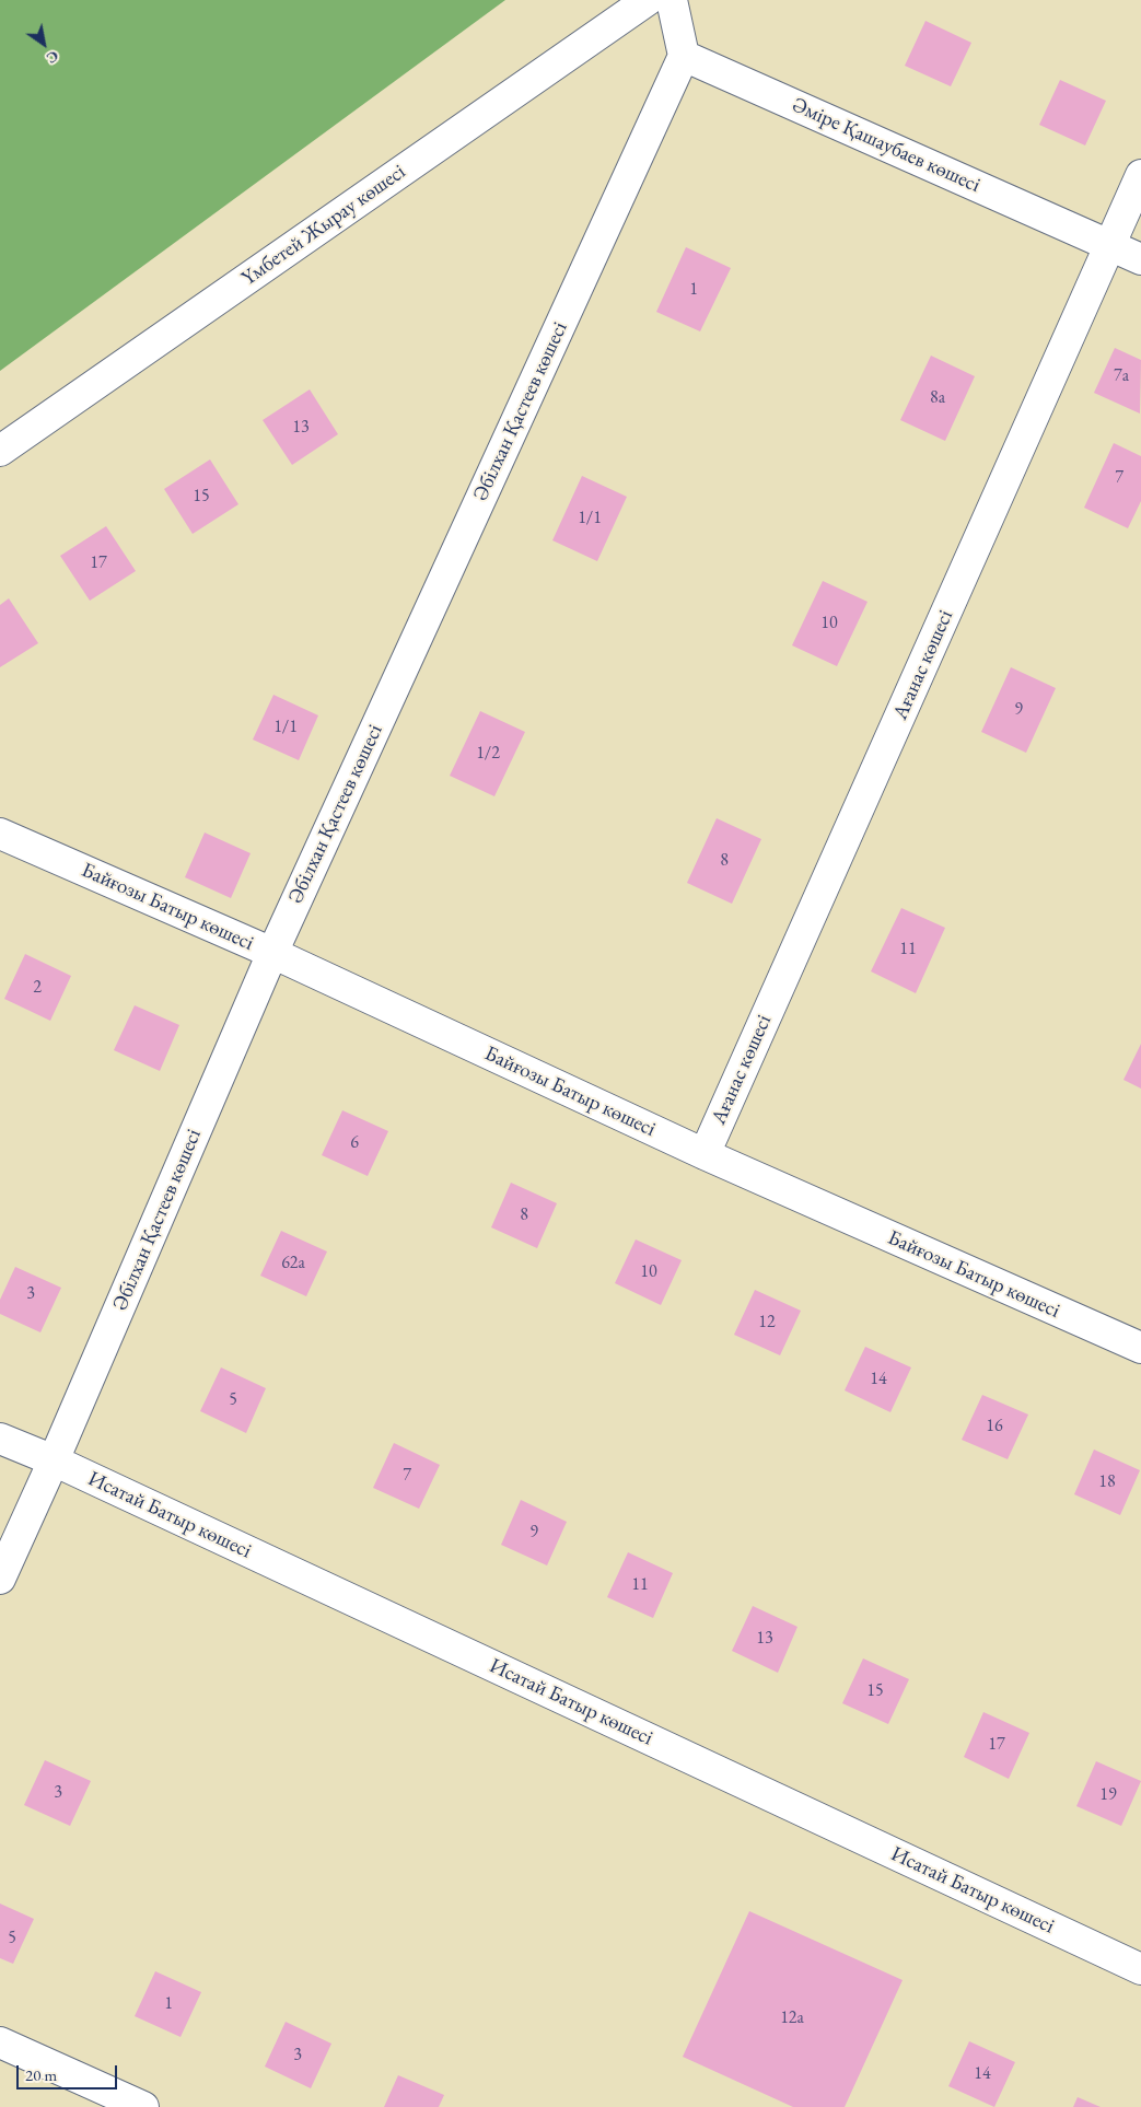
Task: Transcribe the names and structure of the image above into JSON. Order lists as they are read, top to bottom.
{
  "streets": {
    "street": [
      "Әміре Қашаубаев көшесі",
      "Үмбетей Жырау көшесі",
      "Әбілхан Қастеев көшесі",
      "Ағанас көшесі",
      "Байғозы Батыр көшесі",
      "Исатай Батыр көшесі"
    ]
  },
  "crossings": [
    ["Әміре Қашаубаев көшесі", "Әбілхан Қастеев көшесі"],
    ["Әміре Қашаубаев көшесі", "Ағанас көшесі"],
    ["Әбілхан Қастеев көшесі", "Байғозы Батыр көшесі"],
    ["Әбілхан Қастеев көшесі", "Исатай Батыр көшесі"],
    ["Ағанас көшесі", "Байғозы Батыр көшесі"]
  ],
  "house_numbers": [
    "1",
    "7а",
    "8а",
    "13",
    "7",
    "15",
    "1/1",
    "17",
    "10",
    "9",
    "1/1",
    "1/2",
    "8",
    "11",
    "2",
    "6",
    "8",
    "62а",
    "10",
    "3",
    "12",
    "14",
    "5",
    "16",
    "7",
    "18",
    "9",
    "11",
    "13",
    "15",
    "17",
    "3",
    "19",
    "5",
    "1",
    "12а",
    "3",
    "14"
  ],
  "scale_bar": "20 m",
  "north": "bottom right"
}
